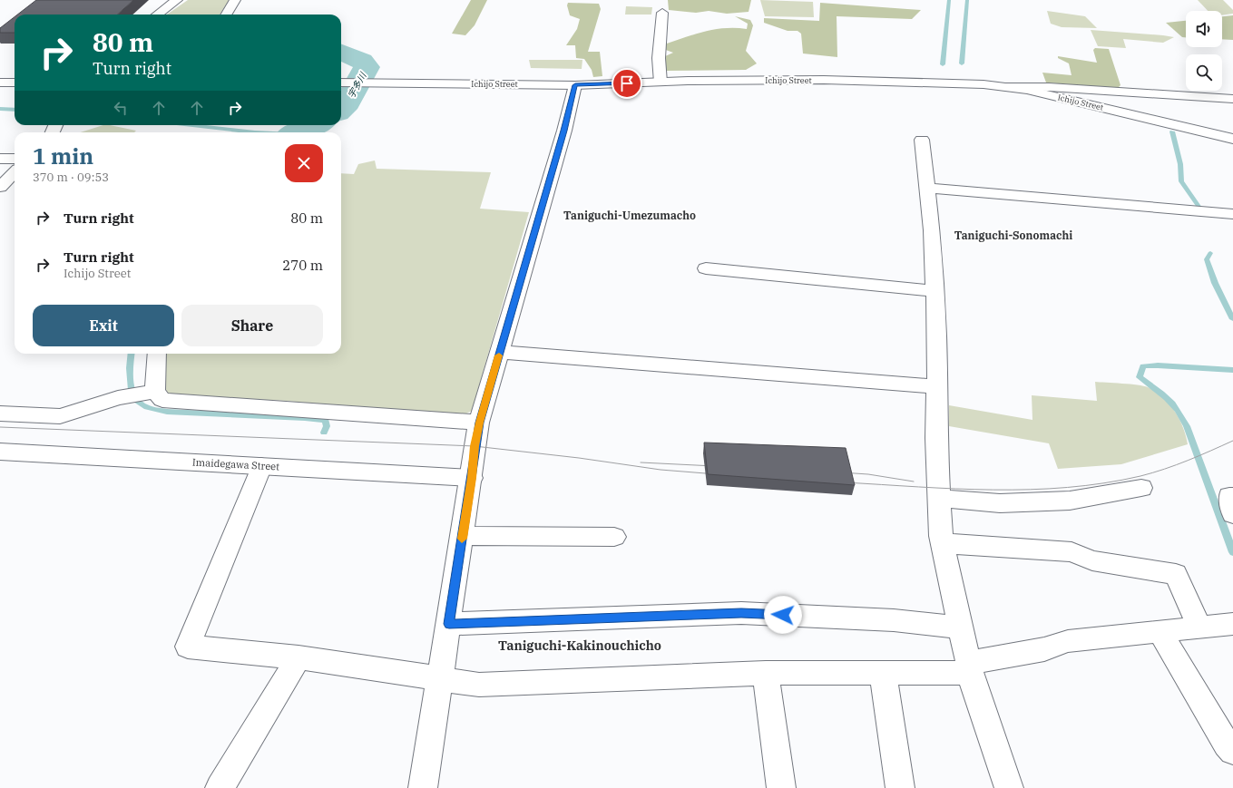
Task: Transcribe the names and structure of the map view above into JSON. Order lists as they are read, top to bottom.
{
  "streets": {
    "street": ["Ichijo Street", "Imaidegawa Street"]
  },
  "districts": ["Taniguchi-Umezumacho", "Taniguchi-Sonomachi", "Taniguchi-Kakinouchicho"],
  "water": ["宇多川"],
  "page": {
    "turn": ["80 m", "Turn right"],
    "heading": ["1 min", "370 m · 09:53"],
    "list": [
      {
        "name": "Turn right",
        "value": "80 m"
      },
      {
        "name": "Turn right",
        "note": "Ichijo Street",
        "value": "270 m"
      }
    ],
    "buttons": ["Exit", "Share"]
  }
}
